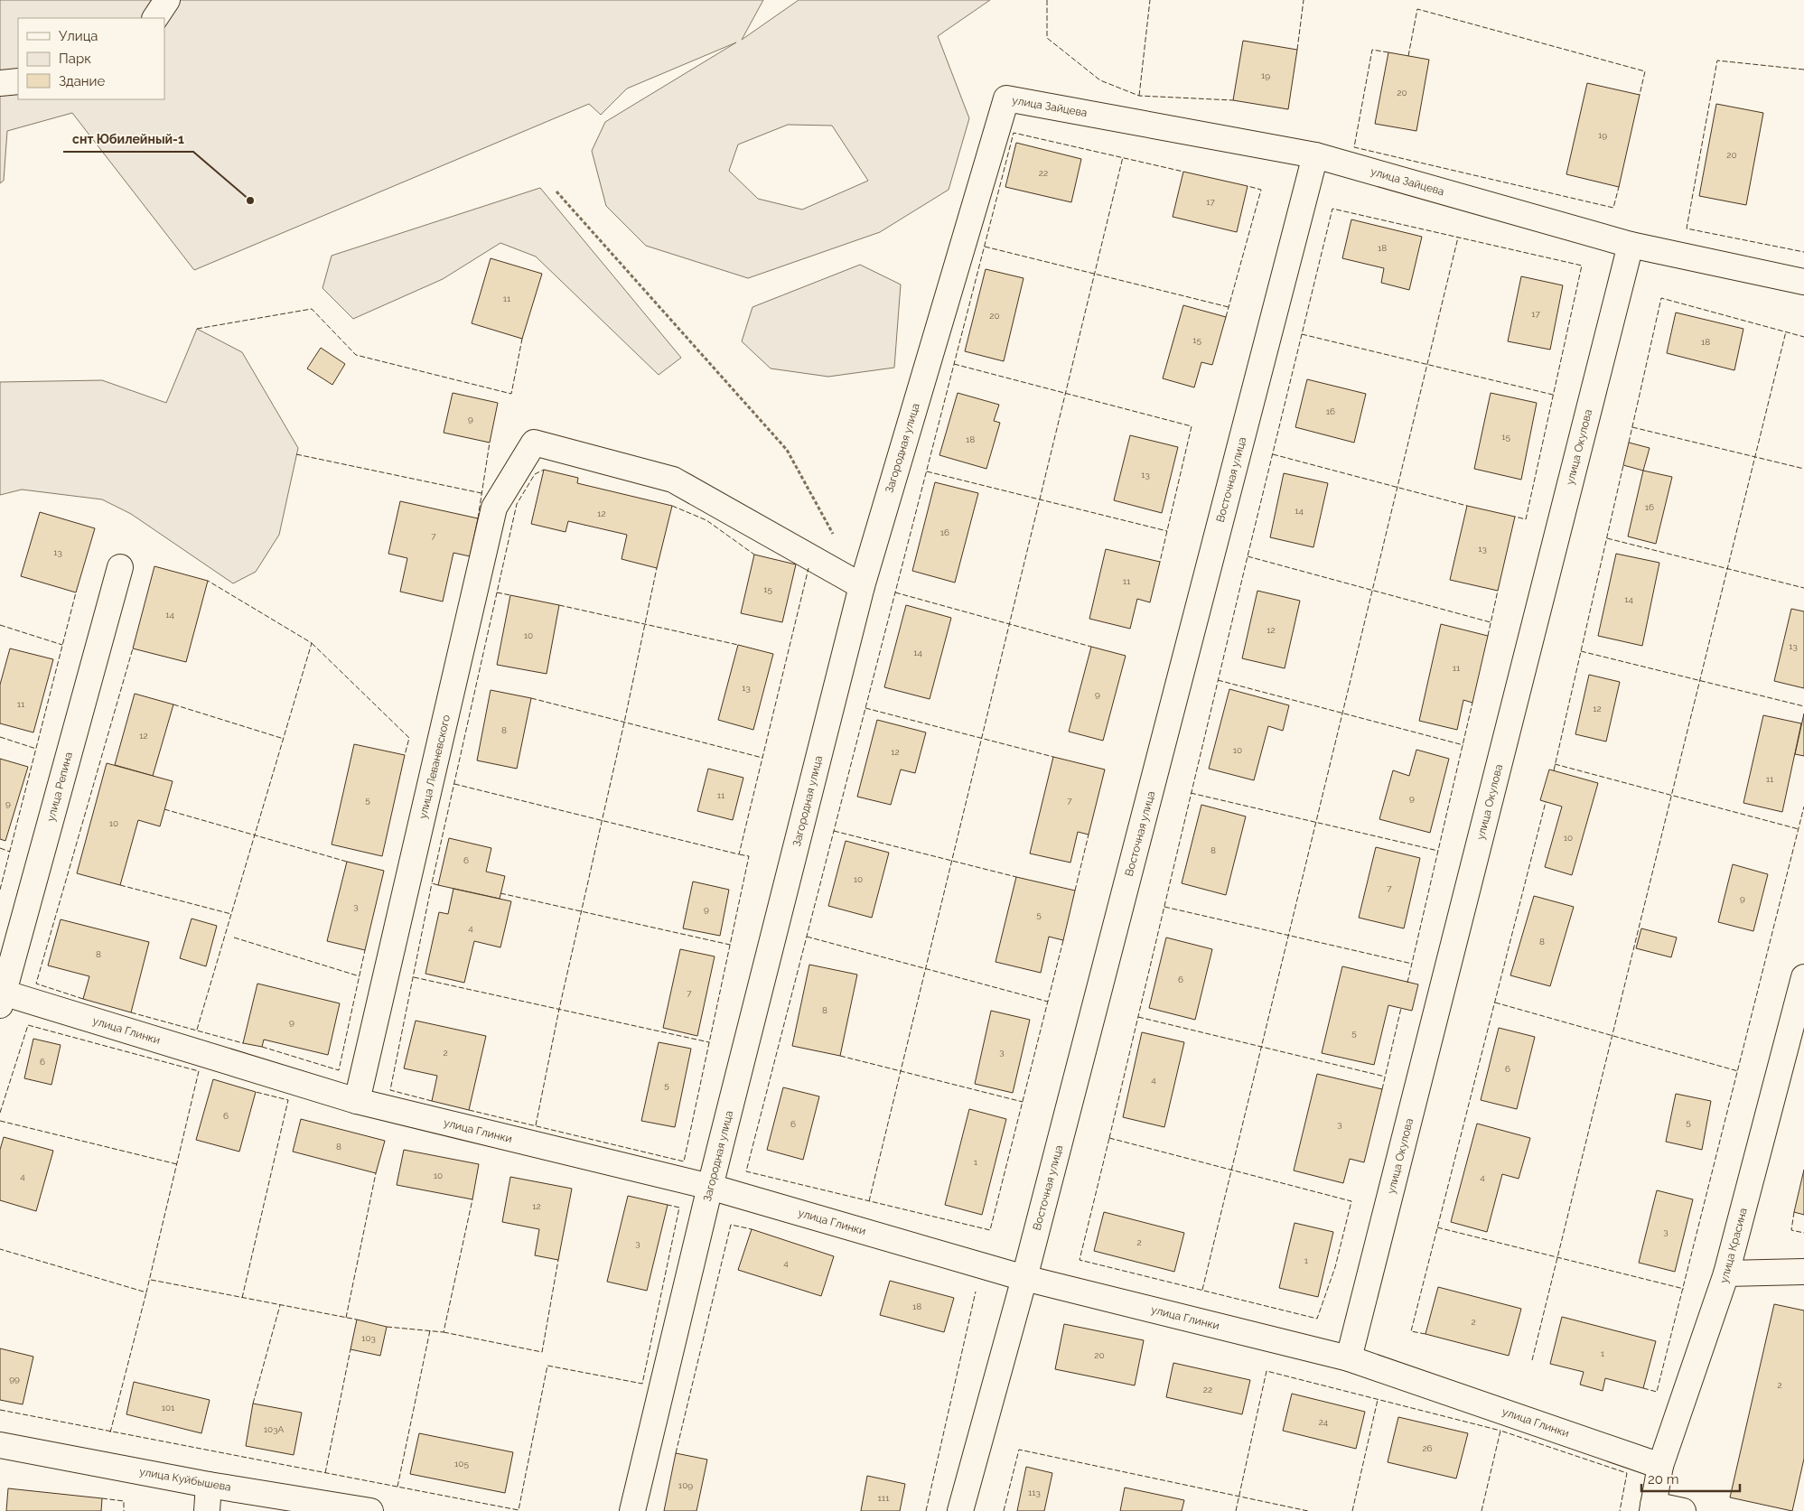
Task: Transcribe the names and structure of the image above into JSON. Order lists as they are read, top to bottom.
{
  "streets": {
    "street": [
      "улица Зайцева",
      "улица Окулова",
      "Загородная улица",
      "Восточная улица",
      "улица Леваневского",
      "улица Репина",
      "улица Глинки",
      "улица Красина",
      "улица Куйбышева"
    ]
  },
  "crossings": [
    ["улица Зайцева", "улица Окулова"],
    ["улица Зайцева", "Загородная улица"],
    ["улица Зайцева", "Восточная улица"],
    ["улица Окулова", "улица Глинки"],
    ["Загородная улица", "улица Леваневского"],
    ["Загородная улица", "улица Глинки"],
    ["Восточная улица", "улица Глинки"],
    ["улица Леваневского", "улица Глинки"],
    ["улица Репина", "улица Глинки"],
    ["улица Глинки", "улица Красина"]
  ],
  "places": ["снт Юбилейный-1"],
  "house_numbers": [
    "19",
    "20",
    "19",
    "20",
    "22",
    "17",
    "18",
    "11",
    "17",
    "20",
    "15",
    "18",
    "16",
    "9",
    "15",
    "18",
    "13",
    "16",
    "14",
    "12",
    "16",
    "7",
    "13",
    "13",
    "11",
    "15",
    "14",
    "14",
    "12",
    "10",
    "13",
    "14",
    "11",
    "13",
    "9",
    "11",
    "12",
    "8",
    "12",
    "10",
    "12",
    "11",
    "11",
    "9",
    "5",
    "7",
    "9",
    "10",
    "10",
    "8",
    "6",
    "10",
    "7",
    "9",
    "3",
    "9",
    "5",
    "4",
    "8",
    "8",
    "6",
    "7",
    "8",
    "9",
    "5",
    "3",
    "2",
    "6",
    "6",
    "4",
    "5",
    "6",
    "5",
    "6",
    "3",
    "8",
    "1",
    "10",
    "4",
    "4",
    "12",
    "3",
    "2",
    "3",
    "1",
    "4",
    "18",
    "2",
    "103",
    "1",
    "20",
    "99",
    "2",
    "22",
    "101",
    "24",
    "103А",
    "26",
    "105",
    "109",
    "113",
    "111"
  ],
  "legend": ["Улица", "Парк", "Здание"],
  "scale_bar": "20 m"
}
